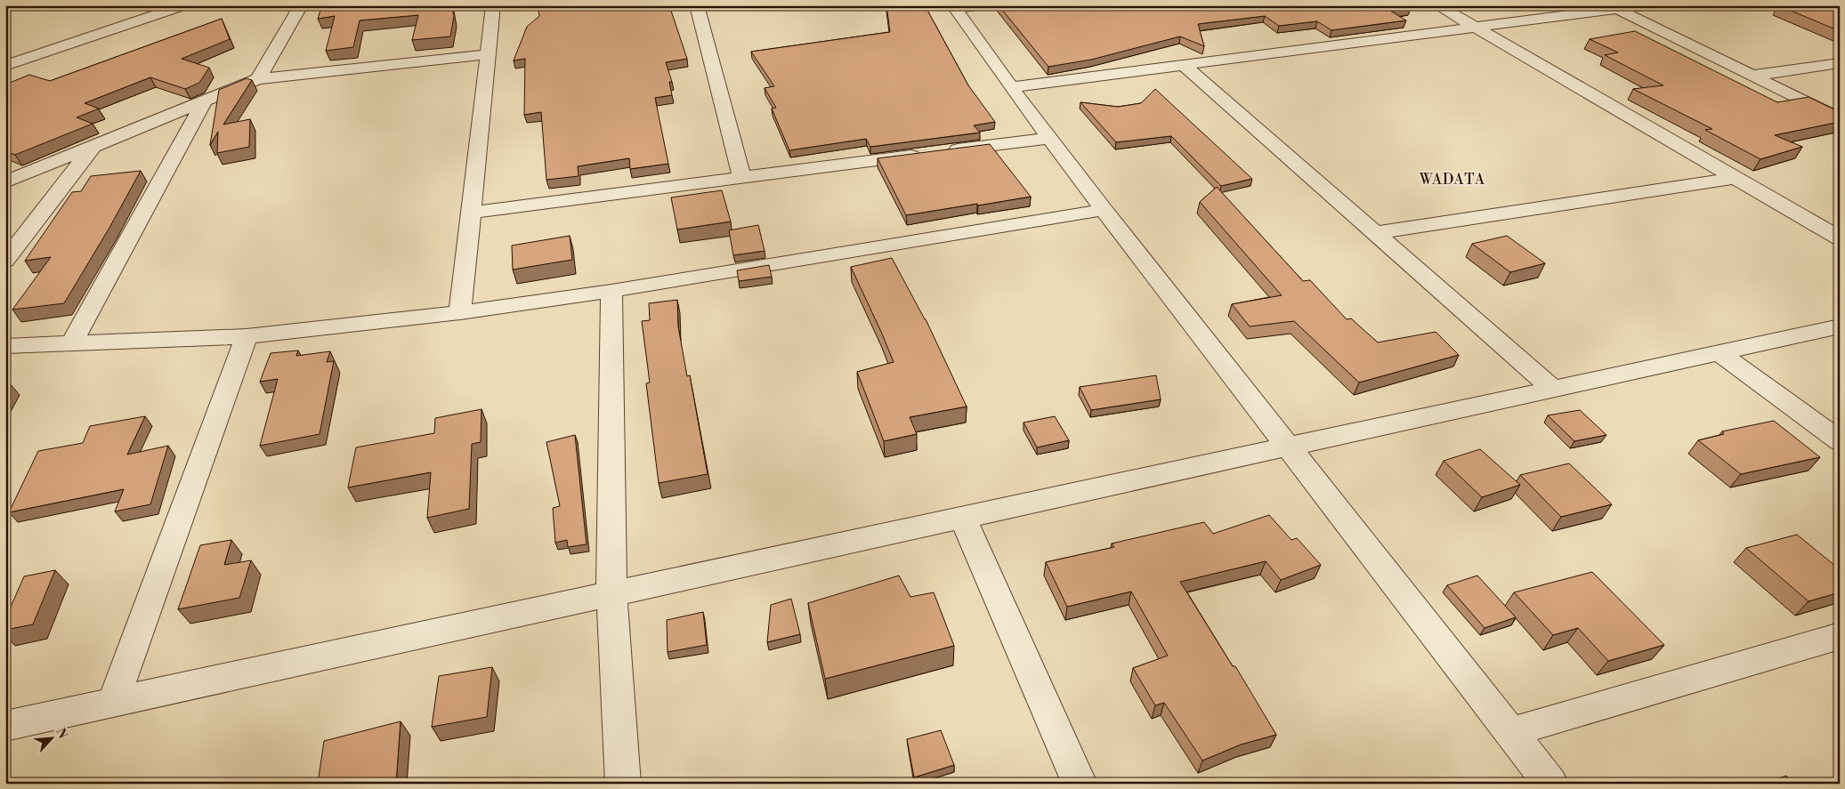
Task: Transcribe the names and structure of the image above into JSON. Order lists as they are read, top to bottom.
{
  "districts": ["WADATA"],
  "north": "top right"
}
